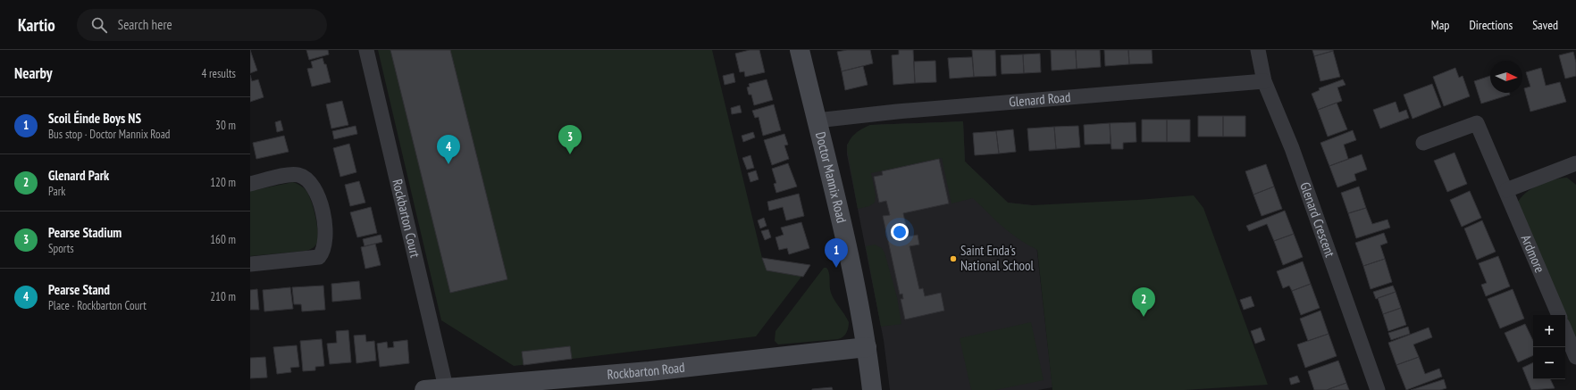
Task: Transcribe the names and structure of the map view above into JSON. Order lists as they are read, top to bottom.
{
  "streets": {
    "street": [
      "Glenard Road",
      "Doctor Mannix Road",
      "Rockbarton Court",
      "Glenard Crescent",
      "Ardmore",
      "Rockbarton Road"
    ]
  },
  "crossings": [
    ["Glenard Road", "Doctor Mannix Road"],
    ["Glenard Road", "Glenard Crescent"],
    ["Doctor Mannix Road", "Rockbarton Road"],
    ["Rockbarton Court", "Rockbarton Road"]
  ],
  "places": ["Saint Enda's National School"],
  "north": "right",
  "page": {
    "header": "Kartio",
    "search": "Search here",
    "nav": ["Map", "Directions", "Saved"],
    "heading": ["Nearby", "4 results"],
    "list": [
      {
        "mark": "1",
        "name": "Scoil Éinde Boys NS",
        "note": "Bus stop · Doctor Mannix Road",
        "value": "30 m"
      },
      {
        "mark": "2",
        "name": "Glenard Park",
        "note": "Park",
        "value": "120 m"
      },
      {
        "mark": "3",
        "name": "Pearse Stadium",
        "note": "Sports",
        "value": "160 m"
      },
      {
        "mark": "4",
        "name": "Pearse Stand",
        "note": "Place · Rockbarton Court",
        "value": "210 m"
      }
    ],
    "pins": [
      "3",
      "4",
      "1",
      "2"
    ],
    "map_buttons": ["+", "−"]
  }
}
